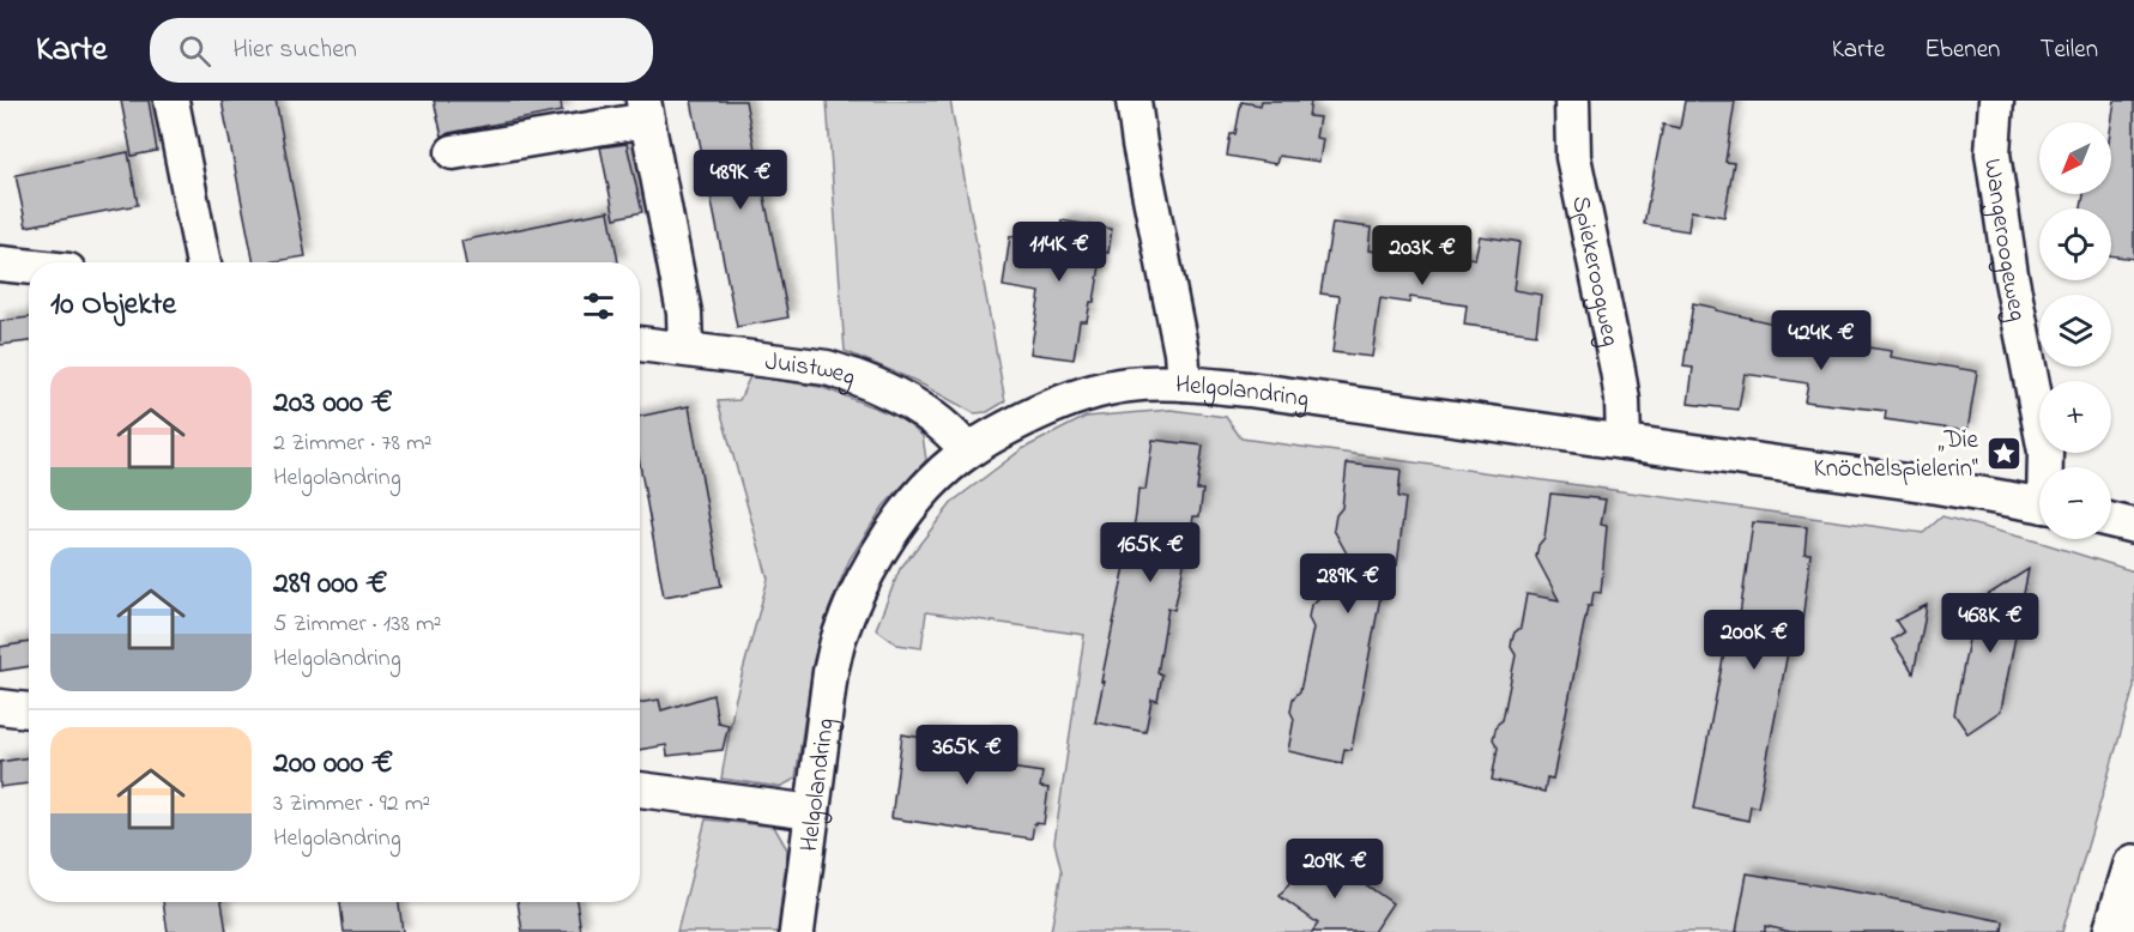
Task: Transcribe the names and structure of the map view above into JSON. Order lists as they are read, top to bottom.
{
  "streets": {
    "street": [
      "Wangeroogeweg",
      "Spiekeroogweg",
      "Juistweg",
      "Helgolandring"
    ]
  },
  "crossings": [
    ["Spiekeroogweg", "Helgolandring"],
    ["Juistweg", "Helgolandring"]
  ],
  "places": {
    "place": ["„Die Knöchelspielerin“"]
  },
  "north": "bottom left",
  "page": {
    "header": "Karte",
    "search": "Hier suchen",
    "nav": ["Karte", "Ebenen", "Teilen"],
    "map_buttons": ["+", "−"],
    "price": [
      "489K €",
      "114K €",
      "203K €",
      "424K €",
      "165K €",
      "289K €",
      "468K €",
      "200K €",
      "365K €",
      "209K €"
    ],
    "heading": "10 Objekte",
    "list": [
      {
        "name": "203 000 €",
        "note": "2 Zimmer · 78 m² · Helgolandring"
      },
      {
        "name": "289 000 €",
        "note": "5 Zimmer · 138 m² · Helgolandring"
      },
      {
        "name": "200 000 €",
        "note": "3 Zimmer · 92 m² · Helgolandring"
      }
    ]
  }
}
